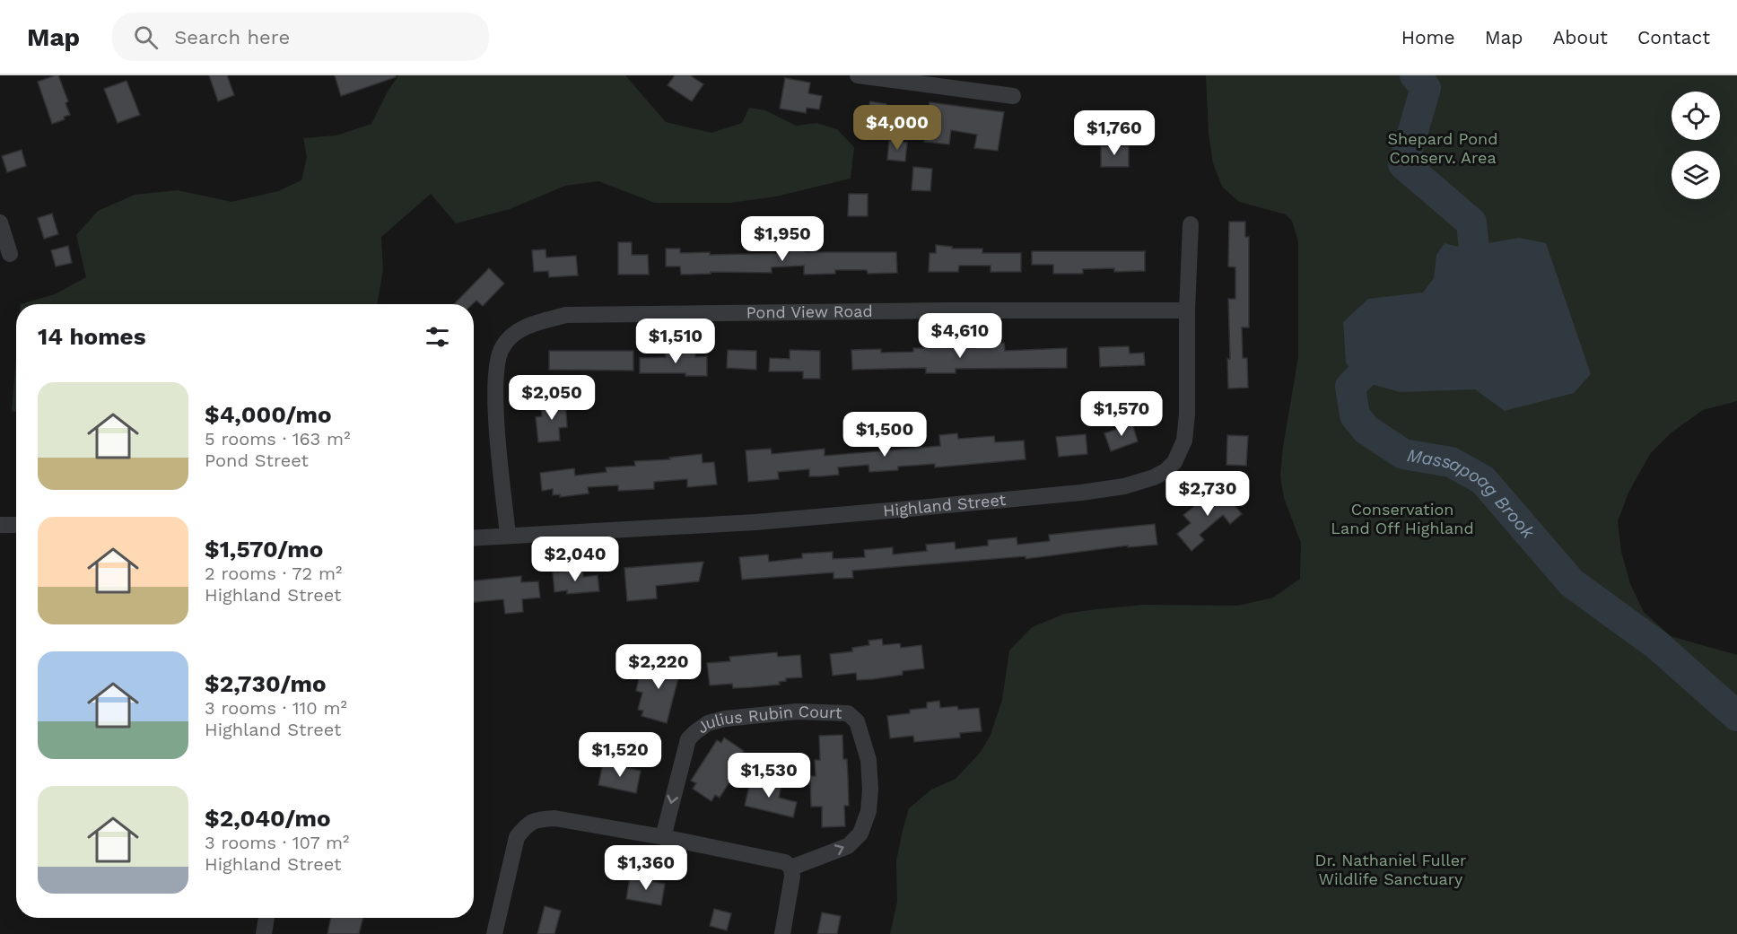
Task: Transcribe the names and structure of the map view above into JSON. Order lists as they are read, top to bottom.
{
  "streets": {
    "street": ["Pond View Road", "Highland Street", "Julius Rubin Court"]
  },
  "crossings": [
    ["Pond View Road", "Highland Street"]
  ],
  "water": ["Massapoag Brook"],
  "parks": ["Shepard Pond Conserv. Area", "Conservation Land Off Highland", "Dr. Nathaniel Fuller Wildlife Sanctuary"],
  "page": {
    "header": "Map",
    "search": "Search here",
    "nav": [
      "Home",
      "Map",
      "About",
      "Contact"
    ],
    "price": [
      "$4,000",
      "$1,760",
      "$1,950",
      "$4,610",
      "$1,510",
      "$2,050",
      "$1,570",
      "$1,500",
      "$2,730",
      "$2,040",
      "$2,220",
      "$1,520",
      "$1,530",
      "$1,360"
    ],
    "heading": "14 homes",
    "list": [
      {
        "name": "$4,000/mo",
        "note": "5 rooms · 163 m² · Pond Street"
      },
      {
        "name": "$1,570/mo",
        "note": "2 rooms · 72 m² · Highland Street"
      },
      {
        "name": "$2,730/mo",
        "note": "3 rooms · 110 m² · Highland Street"
      },
      {
        "name": "$2,040/mo",
        "note": "3 rooms · 107 m² · Highland Street"
      }
    ]
  }
}
